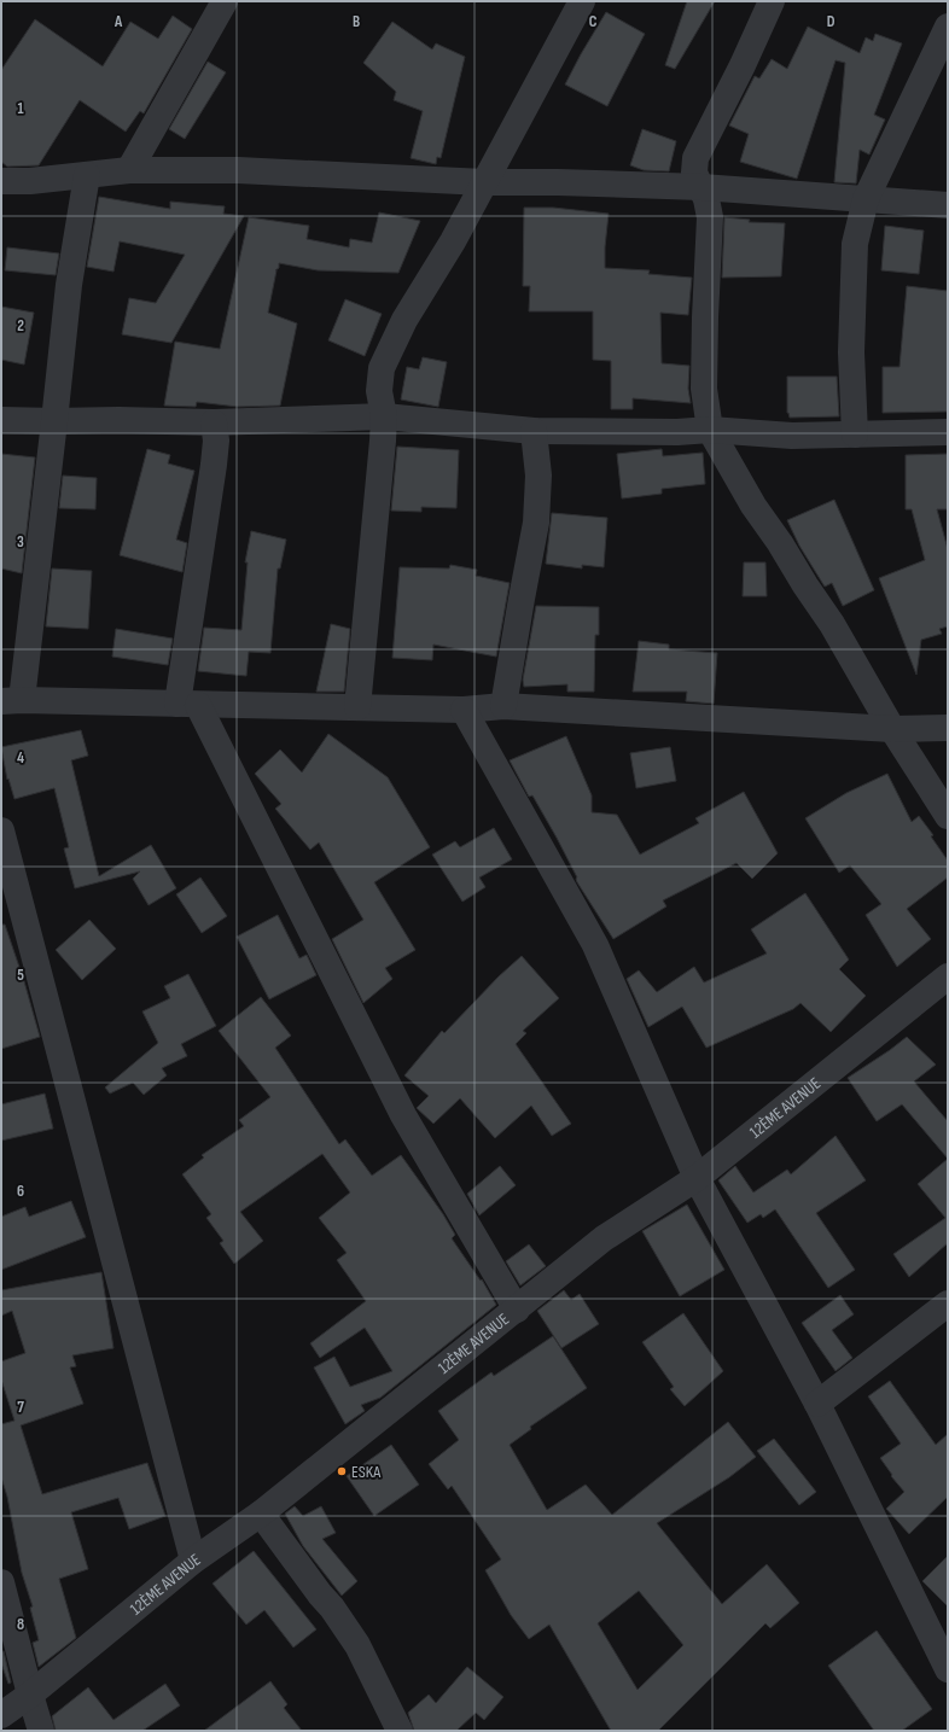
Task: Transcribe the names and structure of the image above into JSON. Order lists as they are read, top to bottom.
{
  "streets": {
    "street": ["12ÈME AVENUE"]
  },
  "places": ["ESKA"],
  "grid": {
    "columns": [
      "A",
      "B",
      "C",
      "D"
    ],
    "rows": [
      "1",
      "2",
      "3",
      "4",
      "5",
      "6",
      "7",
      "8"
    ]
  }
}
